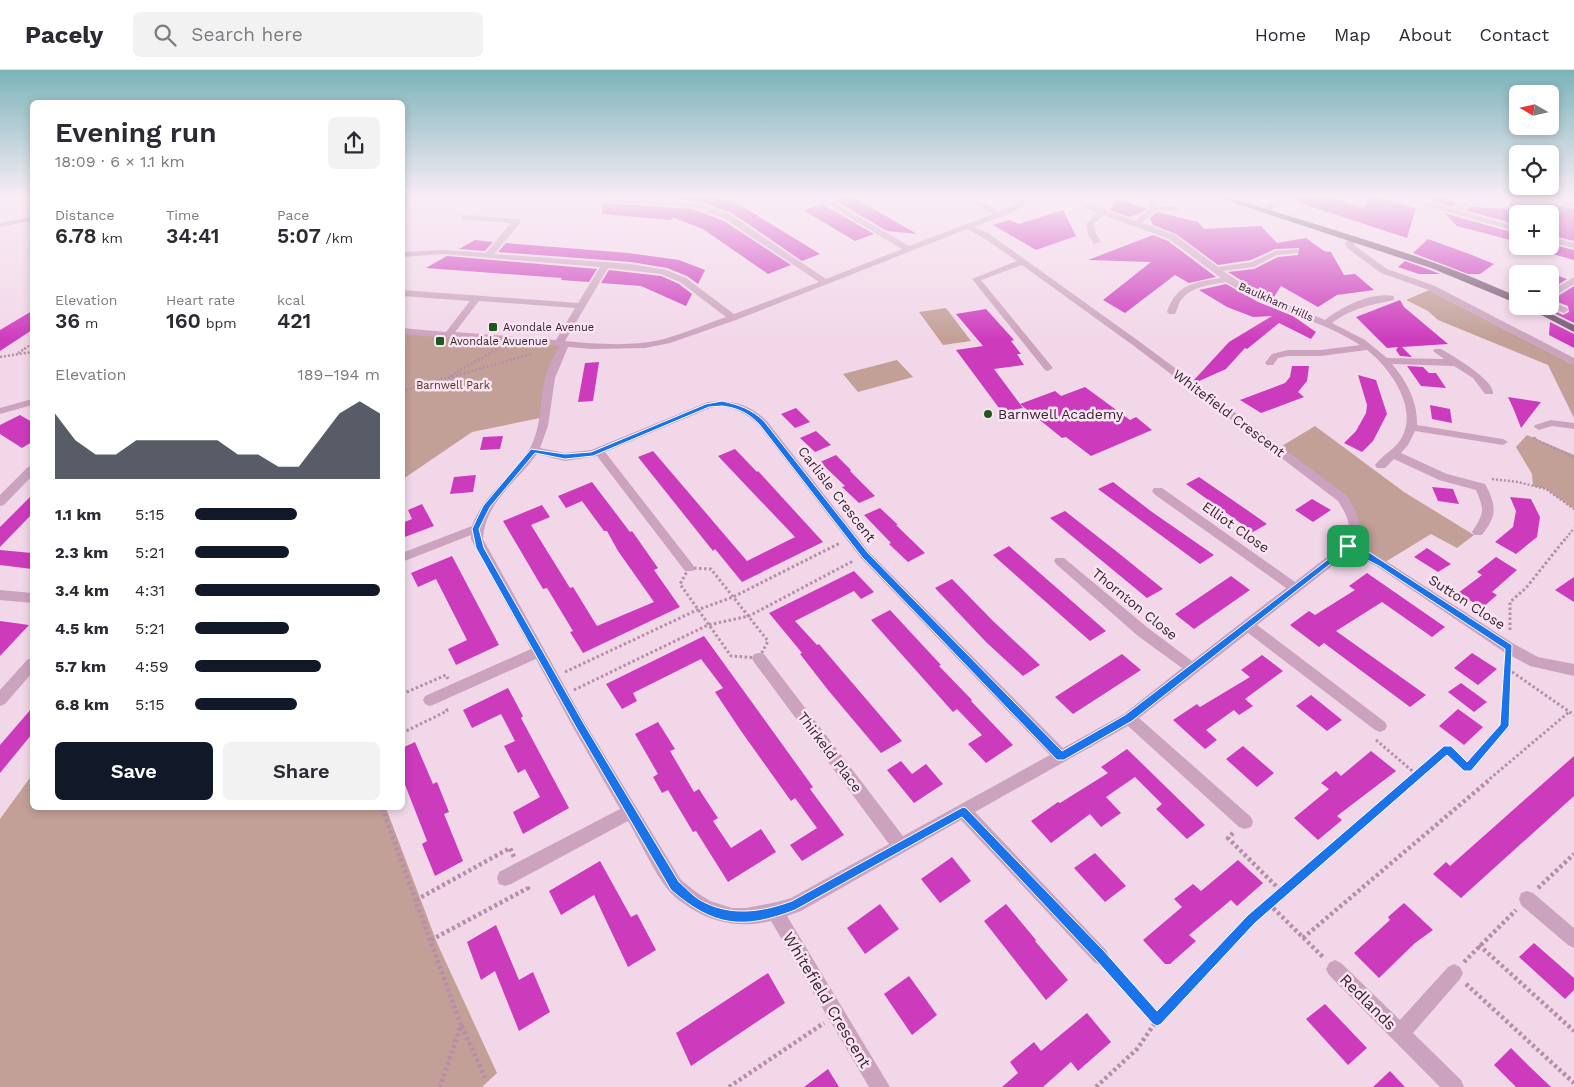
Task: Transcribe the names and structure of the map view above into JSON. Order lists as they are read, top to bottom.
{
  "streets": {
    "street": [
      "Baulkham Hills",
      "Whitefield Crescent",
      "Carlisle Crescent",
      "Elliot Close",
      "Sutton Close",
      "Thornton Close",
      "Thirkeld Place",
      "Redlands"
    ]
  },
  "crossings": [
    ["Whitefield Crescent", "Sutton Close"]
  ],
  "parks": ["Barnwell Park"],
  "places": {
    "transit": ["Avondale Avenue", "Avondale Avuenue"],
    "other": ["Barnwell Academy"]
  },
  "north": "left",
  "page": {
    "header": "Pacely",
    "search": "Search here",
    "nav": [
      "Home",
      "Map",
      "About",
      "Contact"
    ],
    "map_buttons": ["+", "−"],
    "heading": ["Evening run", "18:09 · 6 × 1.1 km"],
    "stats": [
      ["Distance", "6.78 km"],
      ["Time", "34:41"],
      ["Pace", "5:07 /km"],
      ["Elevation", "36 m"],
      ["Heart rate", "160 bpm"],
      ["kcal", "421"]
    ],
    "chart": ["Elevation", "189–194 m"],
    "list": [
      {
        "name": "1.1 km",
        "note": "5:15"
      },
      {
        "name": "2.3 km",
        "note": "5:21"
      },
      {
        "name": "3.4 km",
        "note": "4:31"
      },
      {
        "name": "4.5 km",
        "note": "5:21"
      },
      {
        "name": "5.7 km",
        "note": "4:59"
      },
      {
        "name": "6.8 km",
        "note": "5:15"
      }
    ],
    "buttons": ["Save", "Share"]
  }
}
